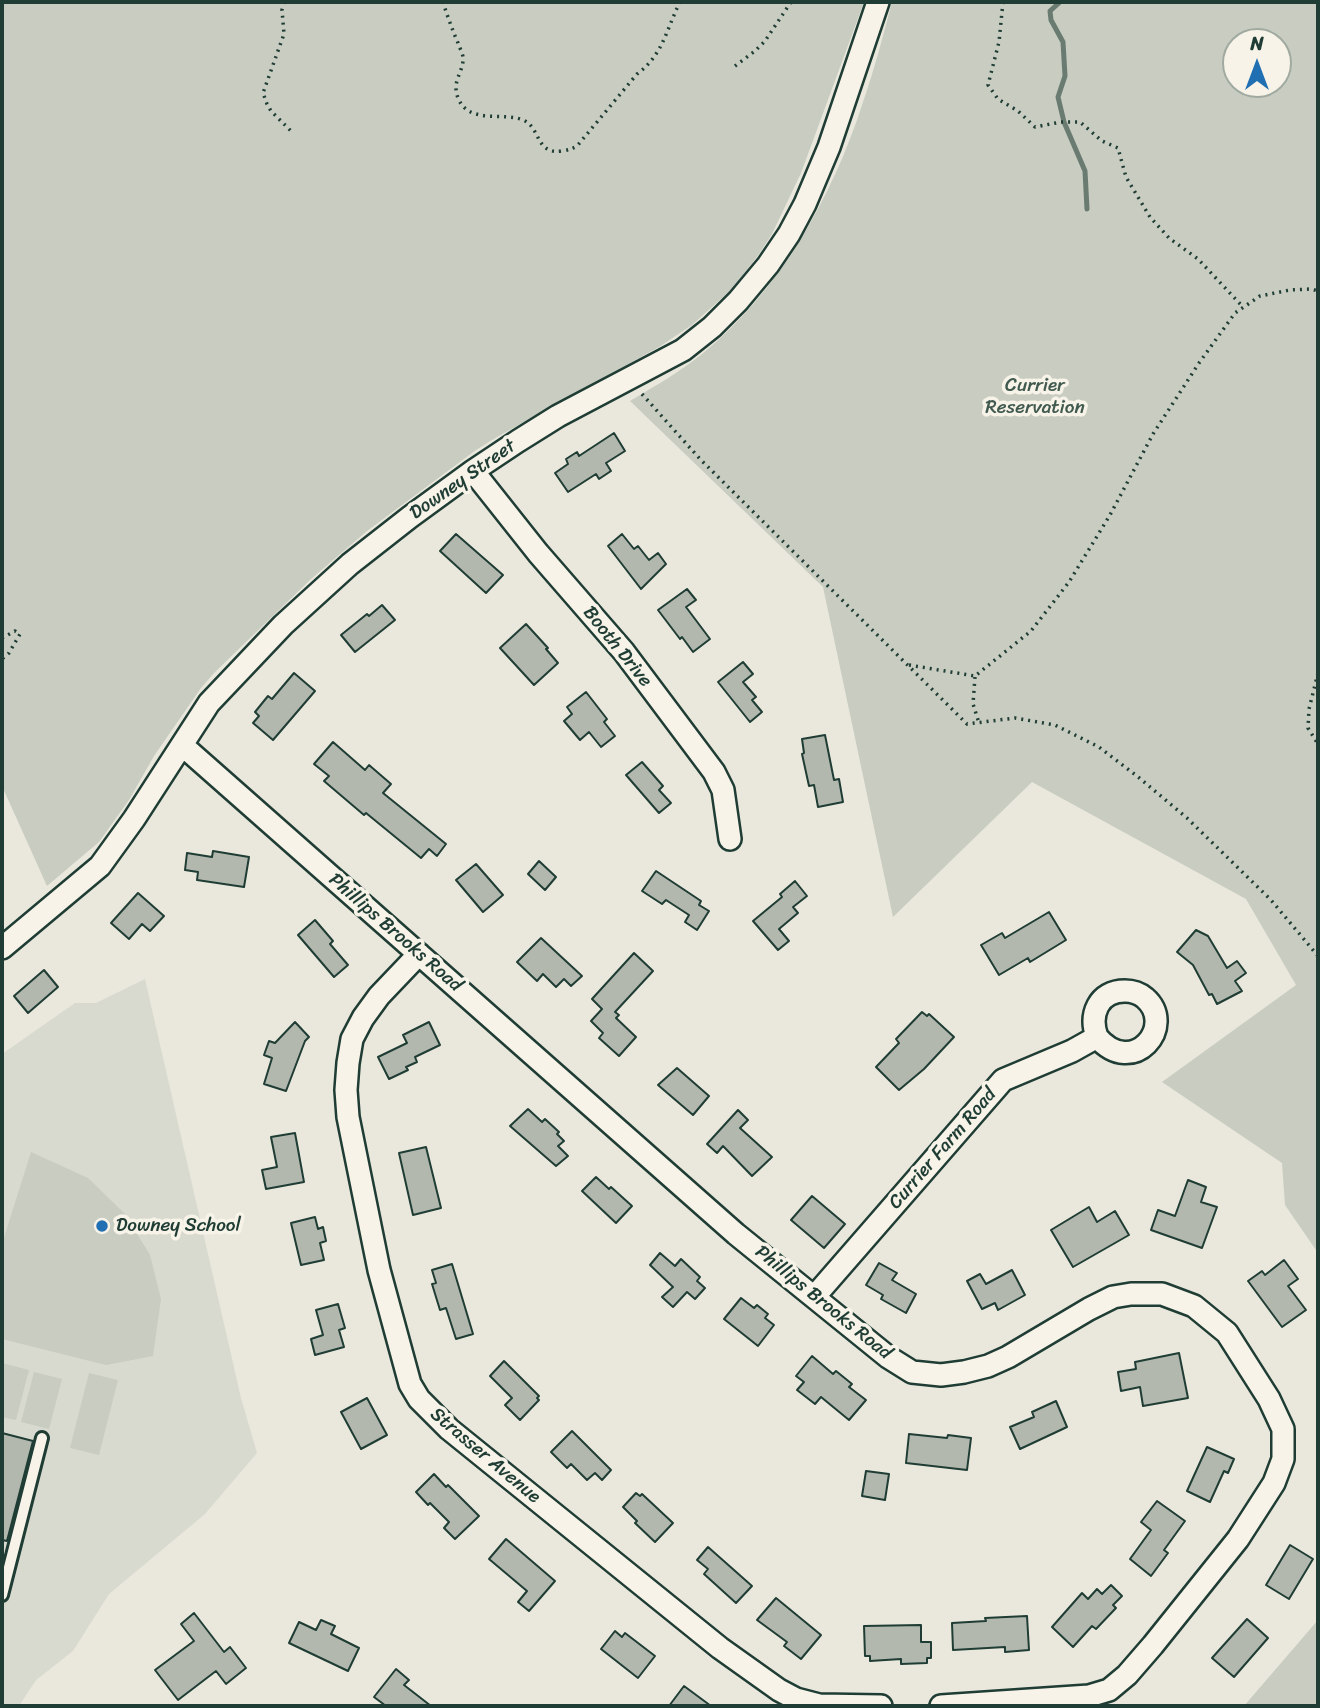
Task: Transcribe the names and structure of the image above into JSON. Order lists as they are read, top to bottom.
{
  "streets": {
    "street": [
      "Downey Street",
      "Booth Drive",
      "Phillips Brooks Road",
      "Currier Farm Road",
      "Strasser Avenue"
    ]
  },
  "crossings": [
    ["Downey Street", "Booth Drive"],
    ["Downey Street", "Phillips Brooks Road"],
    ["Phillips Brooks Road", "Currier Farm Road"],
    ["Phillips Brooks Road", "Strasser Avenue"]
  ],
  "parks": ["Currier Reservation"],
  "places": ["Downey School"],
  "north": "top"
}
